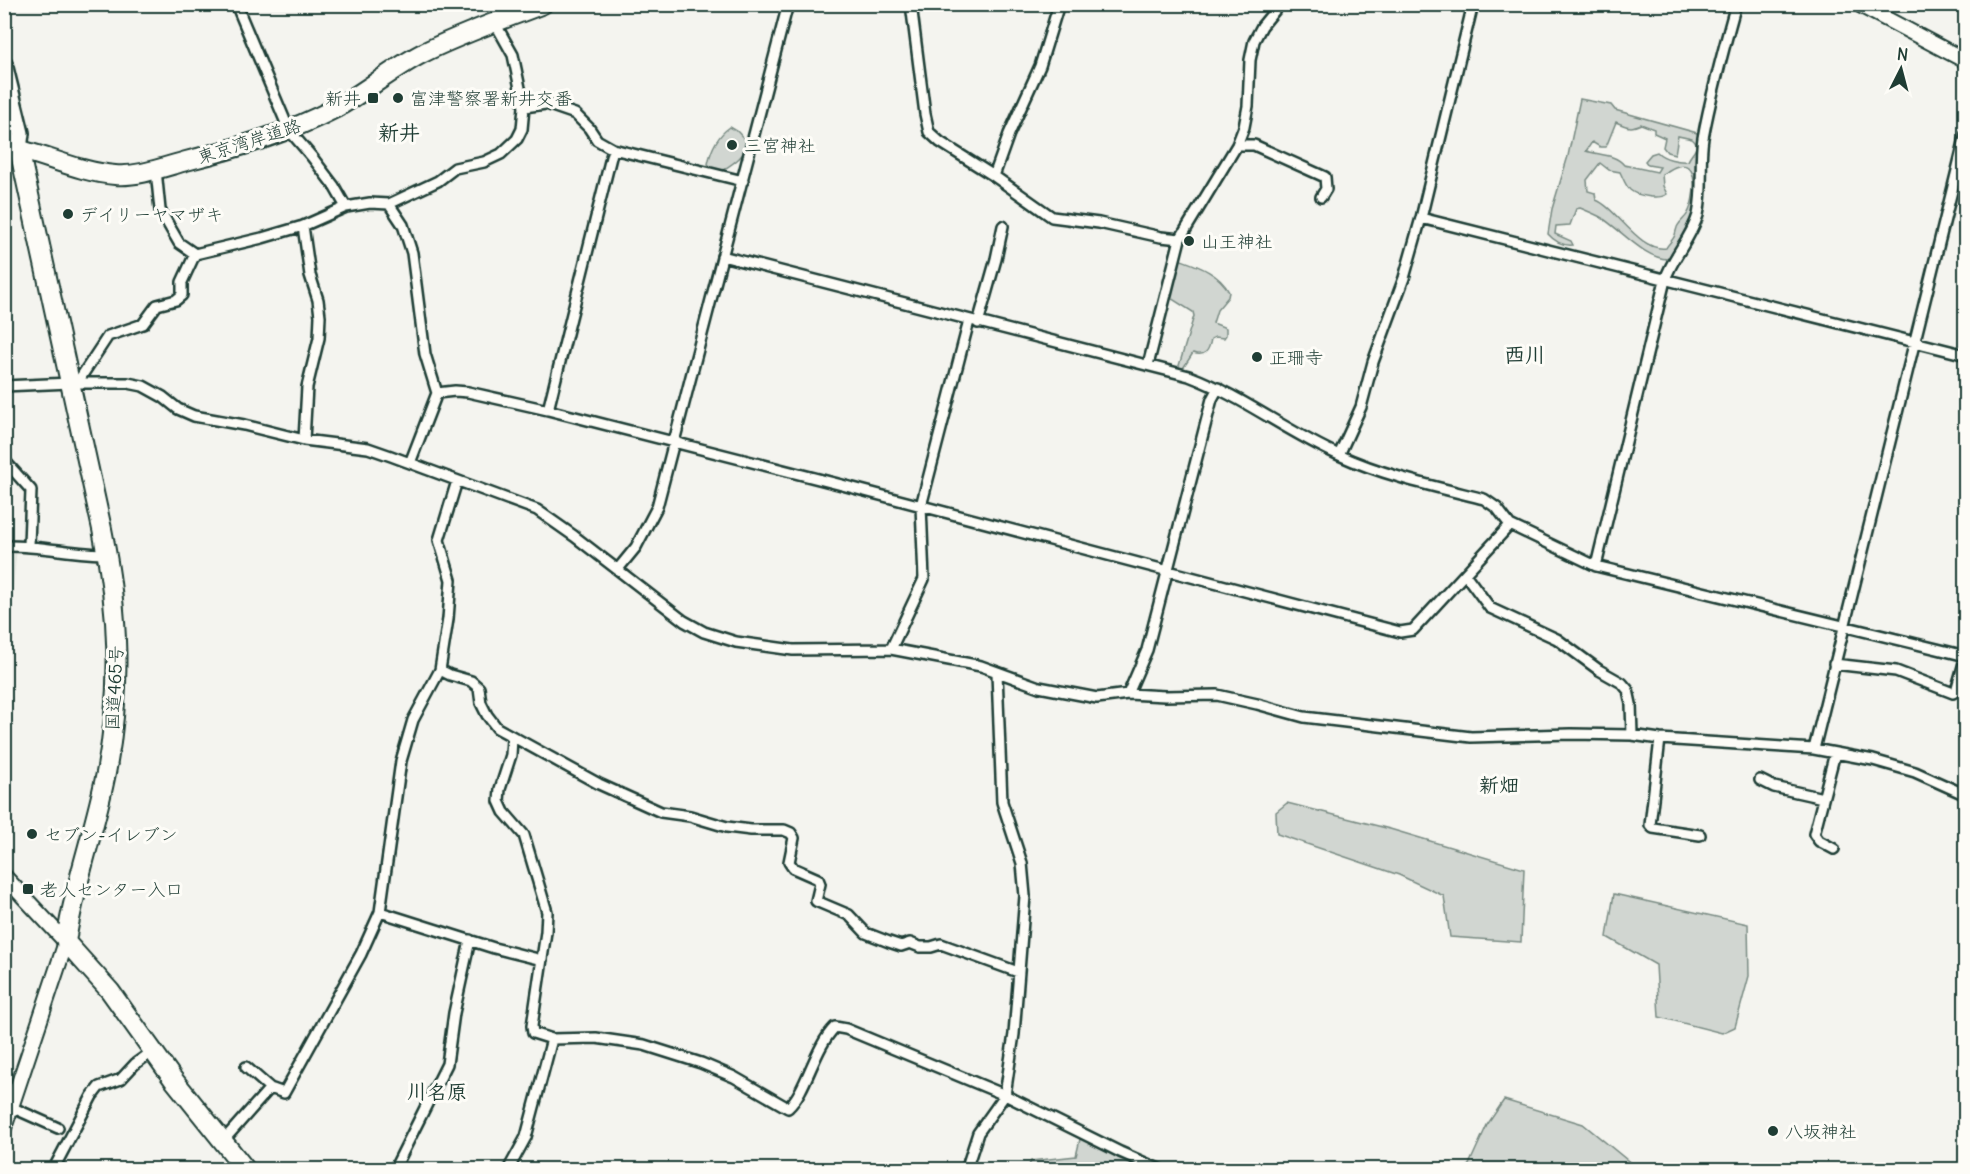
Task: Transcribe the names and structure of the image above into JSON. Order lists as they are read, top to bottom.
{
  "streets": {
    "highway": ["東京湾岸道路", "国道465号"]
  },
  "crossings": [
    ["東京湾岸道路", "国道465号"]
  ],
  "districts": [
    "新井",
    "西川",
    "新畑",
    "川名原"
  ],
  "places": {
    "transit": ["新井", "老人センター入口"],
    "other": [
      "富津警察署新井交番",
      "三宮神社",
      "デイリーヤマザキ",
      "山王神社",
      "正珊寺",
      "セブン-イレブン",
      "八坂神社"
    ]
  },
  "north": "top"
}
